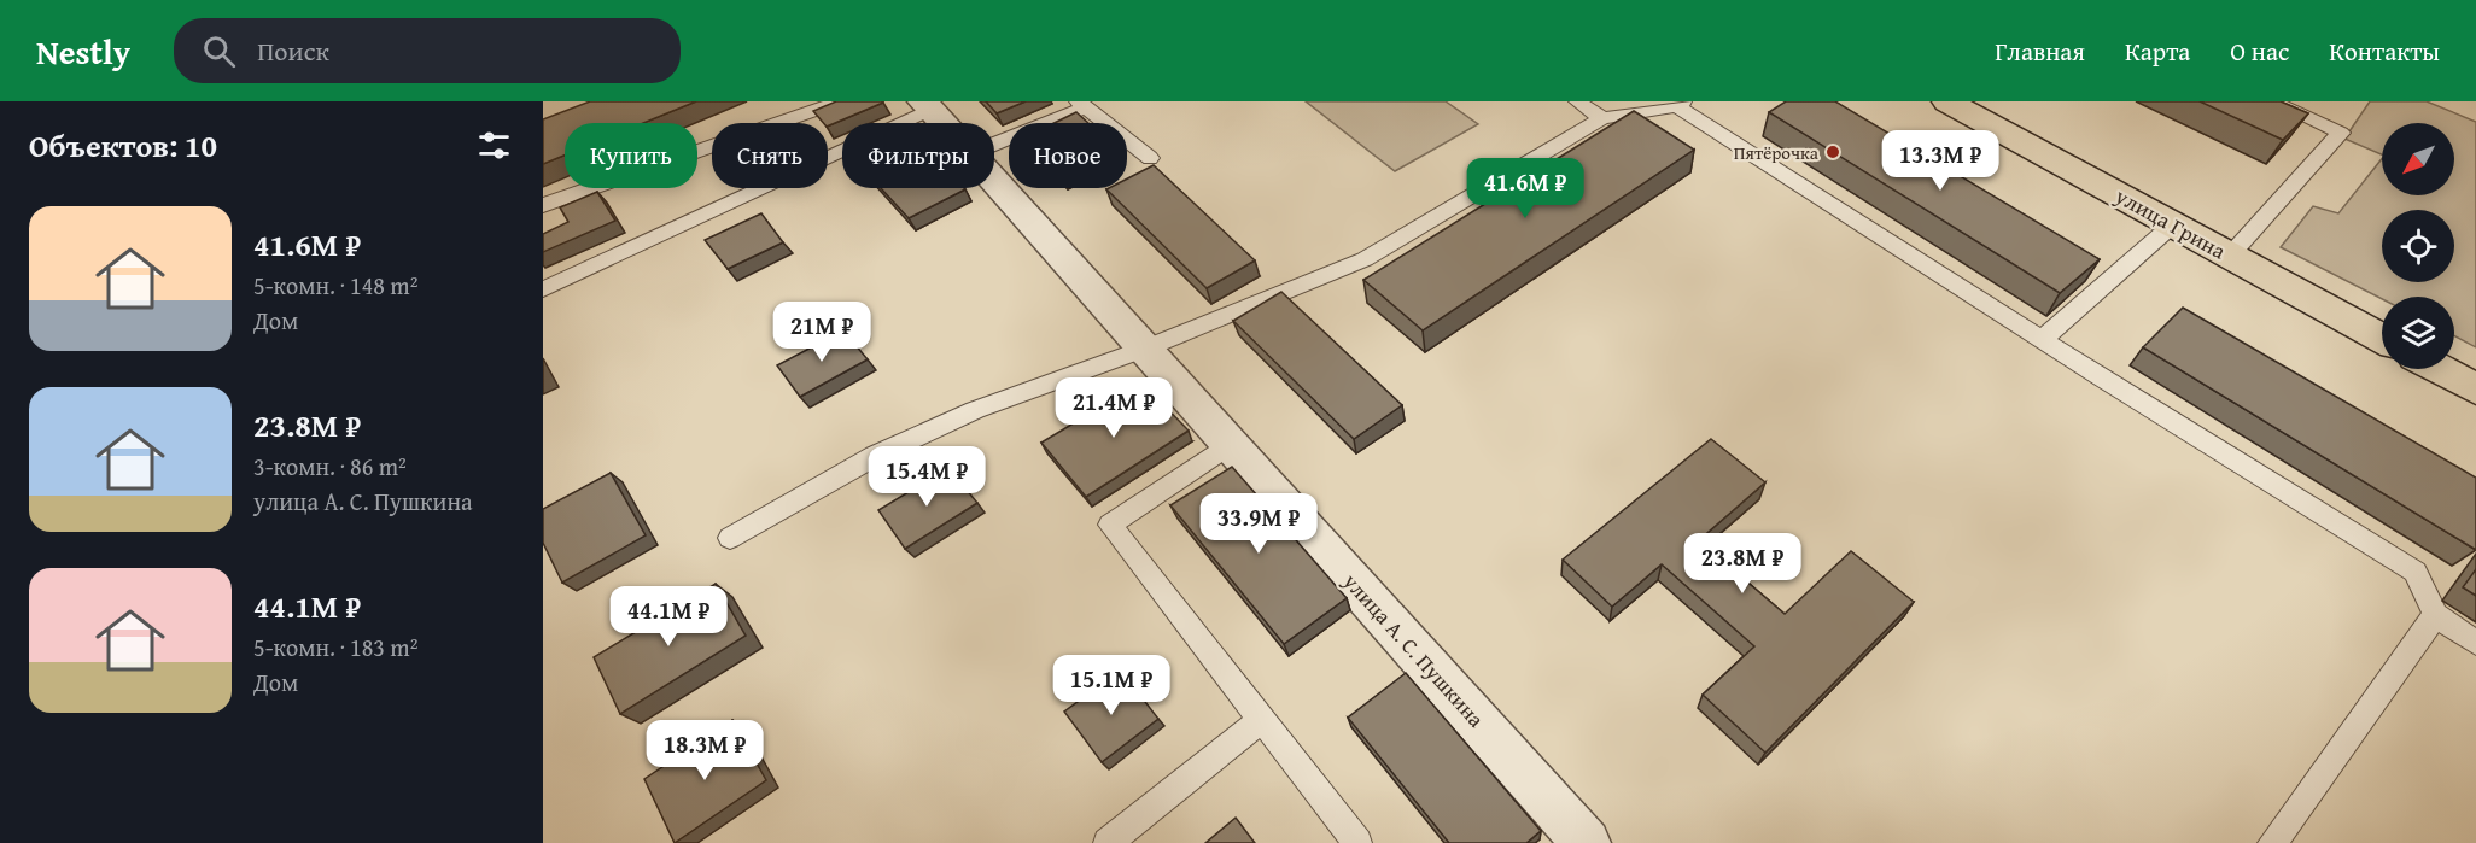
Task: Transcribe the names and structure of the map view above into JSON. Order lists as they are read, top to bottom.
{
  "streets": {
    "highway": ["улица Грина"],
    "street": ["улица А. С. Пушкина"]
  },
  "places": ["Пятёрочка"],
  "north": "bottom left",
  "page": {
    "header": "Nestly",
    "search": "Поиск",
    "nav": [
      "Главная",
      "Карта",
      "О нас",
      "Контакты"
    ],
    "heading": "Объектов: 10",
    "chip": [
      "Купить",
      "Снять",
      "Фильтры",
      "Новое"
    ],
    "price": [
      "13.3M ₽",
      "41.6M ₽",
      "21M ₽",
      "21.4M ₽",
      "15.4M ₽",
      "33.9M ₽",
      "23.8M ₽",
      "44.1M ₽",
      "15.1M ₽",
      "18.3M ₽"
    ],
    "list": [
      {
        "name": "41.6M ₽",
        "note": "5-комн. · 148 m² · Дом"
      },
      {
        "name": "23.8M ₽",
        "note": "3-комн. · 86 m² · улица А. С. Пушкина"
      },
      {
        "name": "44.1M ₽",
        "note": "5-комн. · 183 m² · Дом"
      }
    ]
  }
}
